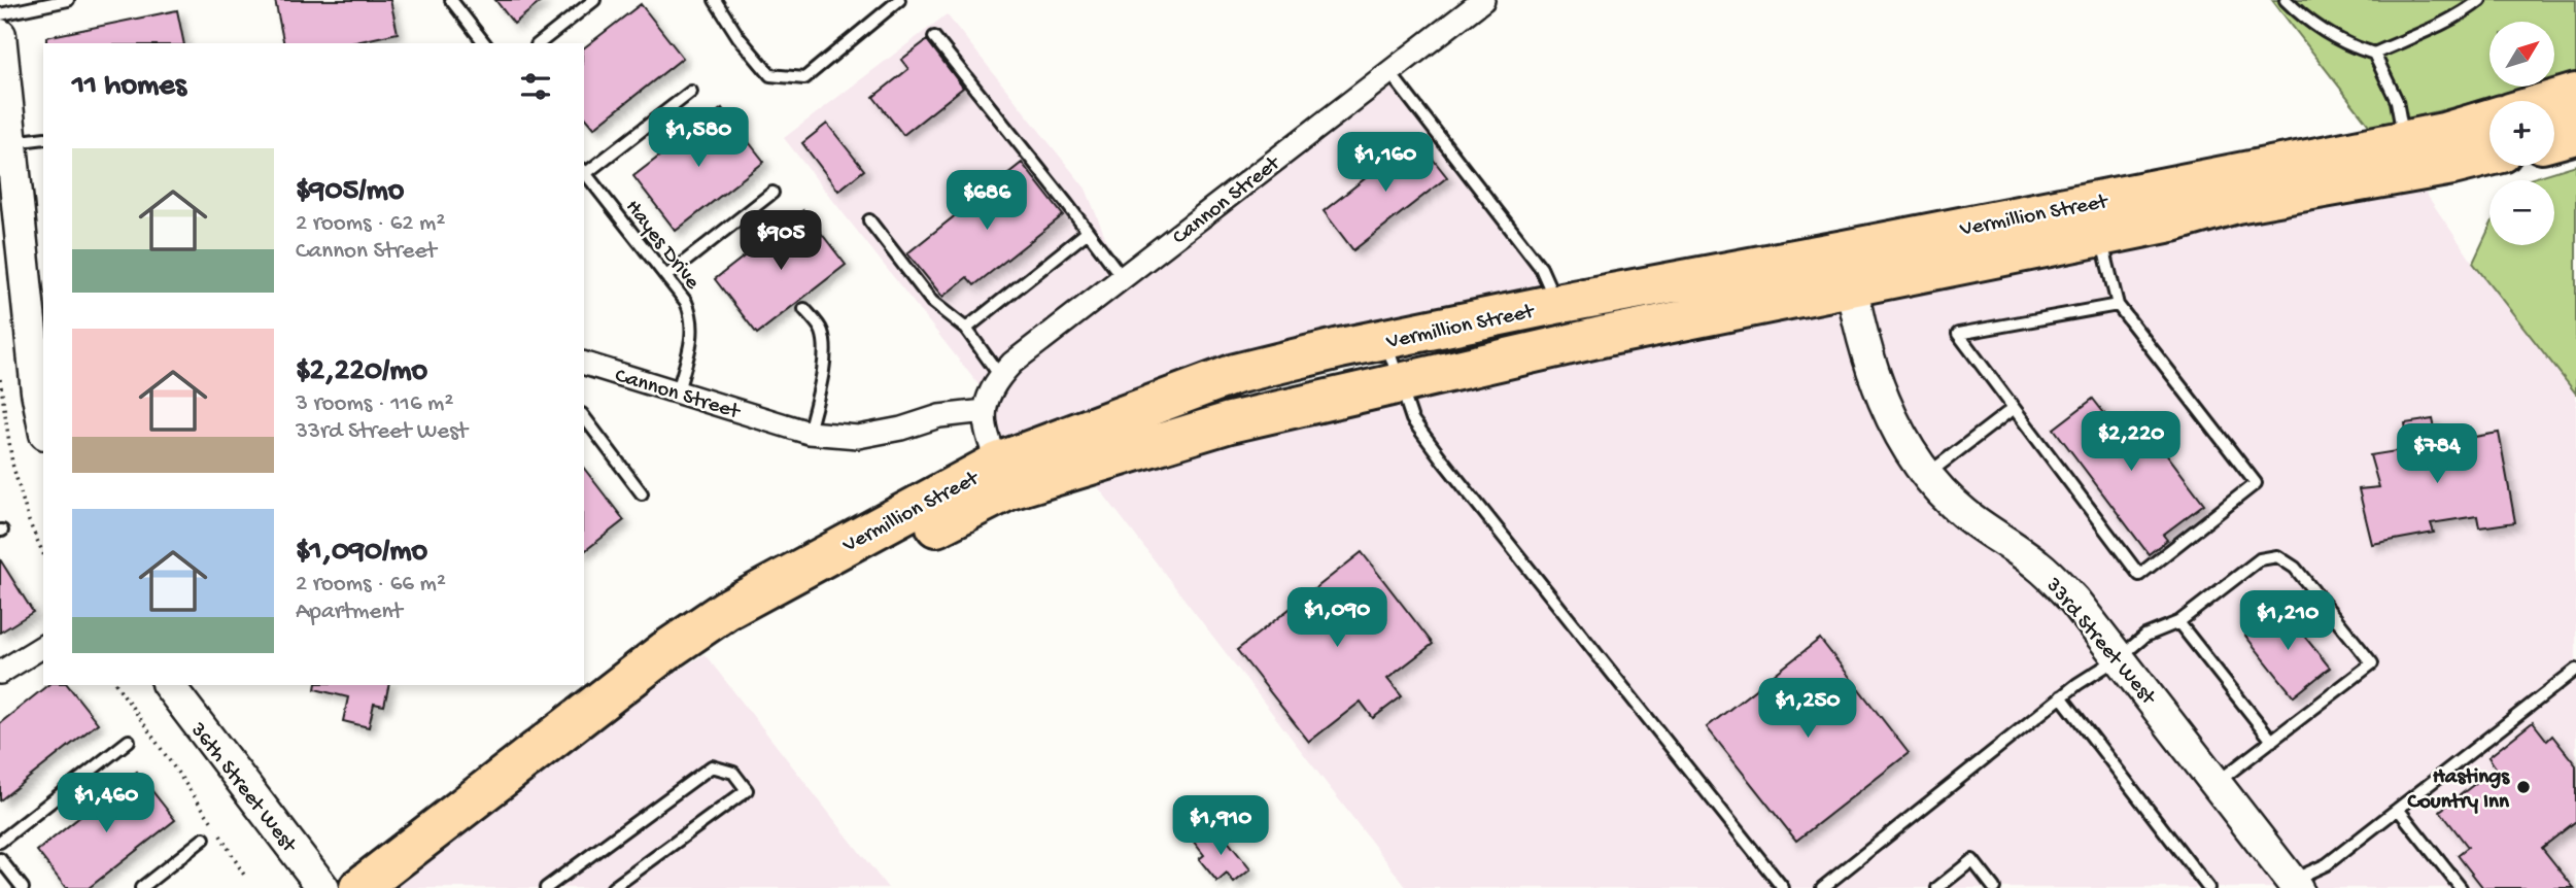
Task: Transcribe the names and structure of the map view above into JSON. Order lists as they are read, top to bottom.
{
  "streets": {
    "highway": ["Vermillion Street"],
    "street": ["Cannon Street", "33rd Street West", "36th Street West"],
    "lane": ["Hayes Drive"]
  },
  "crossings": [
    ["Cannon Street", "Hayes Drive"],
    ["Vermillion Street", "33rd Street West"]
  ],
  "places": ["Hastings Country Inn"],
  "north": "top right",
  "page": {
    "map_buttons": ["+", "−"],
    "heading": "11 homes",
    "price": [
      "$1,580",
      "$1,160",
      "$686",
      "$905",
      "$2,220",
      "$784",
      "$1,090",
      "$1,210",
      "$1,250",
      "$1,460",
      "$1,910"
    ],
    "list": [
      {
        "name": "$905/mo",
        "note": "2 rooms · 62 m² · Cannon Street"
      },
      {
        "name": "$2,220/mo",
        "note": "3 rooms · 116 m² · 33rd Street West"
      },
      {
        "name": "$1,090/mo",
        "note": "2 rooms · 66 m² · Apartment"
      }
    ]
  }
}
